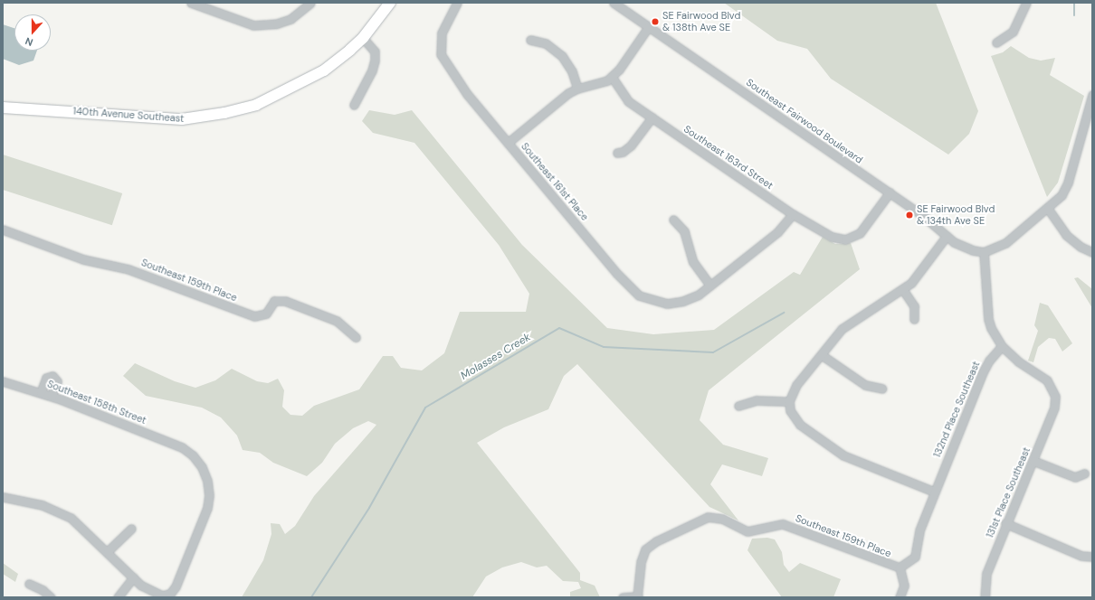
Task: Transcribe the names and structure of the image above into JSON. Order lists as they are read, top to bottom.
{
  "streets": {
    "main road": ["140th Avenue Southeast"],
    "street": [
      "Southeast Fairwood Boulevard",
      "Southeast 163rd Street",
      "Southeast 161st Place",
      "Southeast 159th Place",
      "Southeast 158th Street",
      "132nd Place Southeast",
      "131st Place Southeast"
    ]
  },
  "crossings": [
    ["Southeast Fairwood Boulevard", "Southeast 163rd Street"],
    ["Southeast 159th Place", "132nd Place Southeast"],
    ["132nd Place Southeast", "131st Place Southeast"]
  ],
  "water": ["Molasses Creek"],
  "places": ["SE Fairwood Blvd & 138th Ave SE", "SE Fairwood Blvd & 134th Ave SE"],
  "north": "bottom"
}
